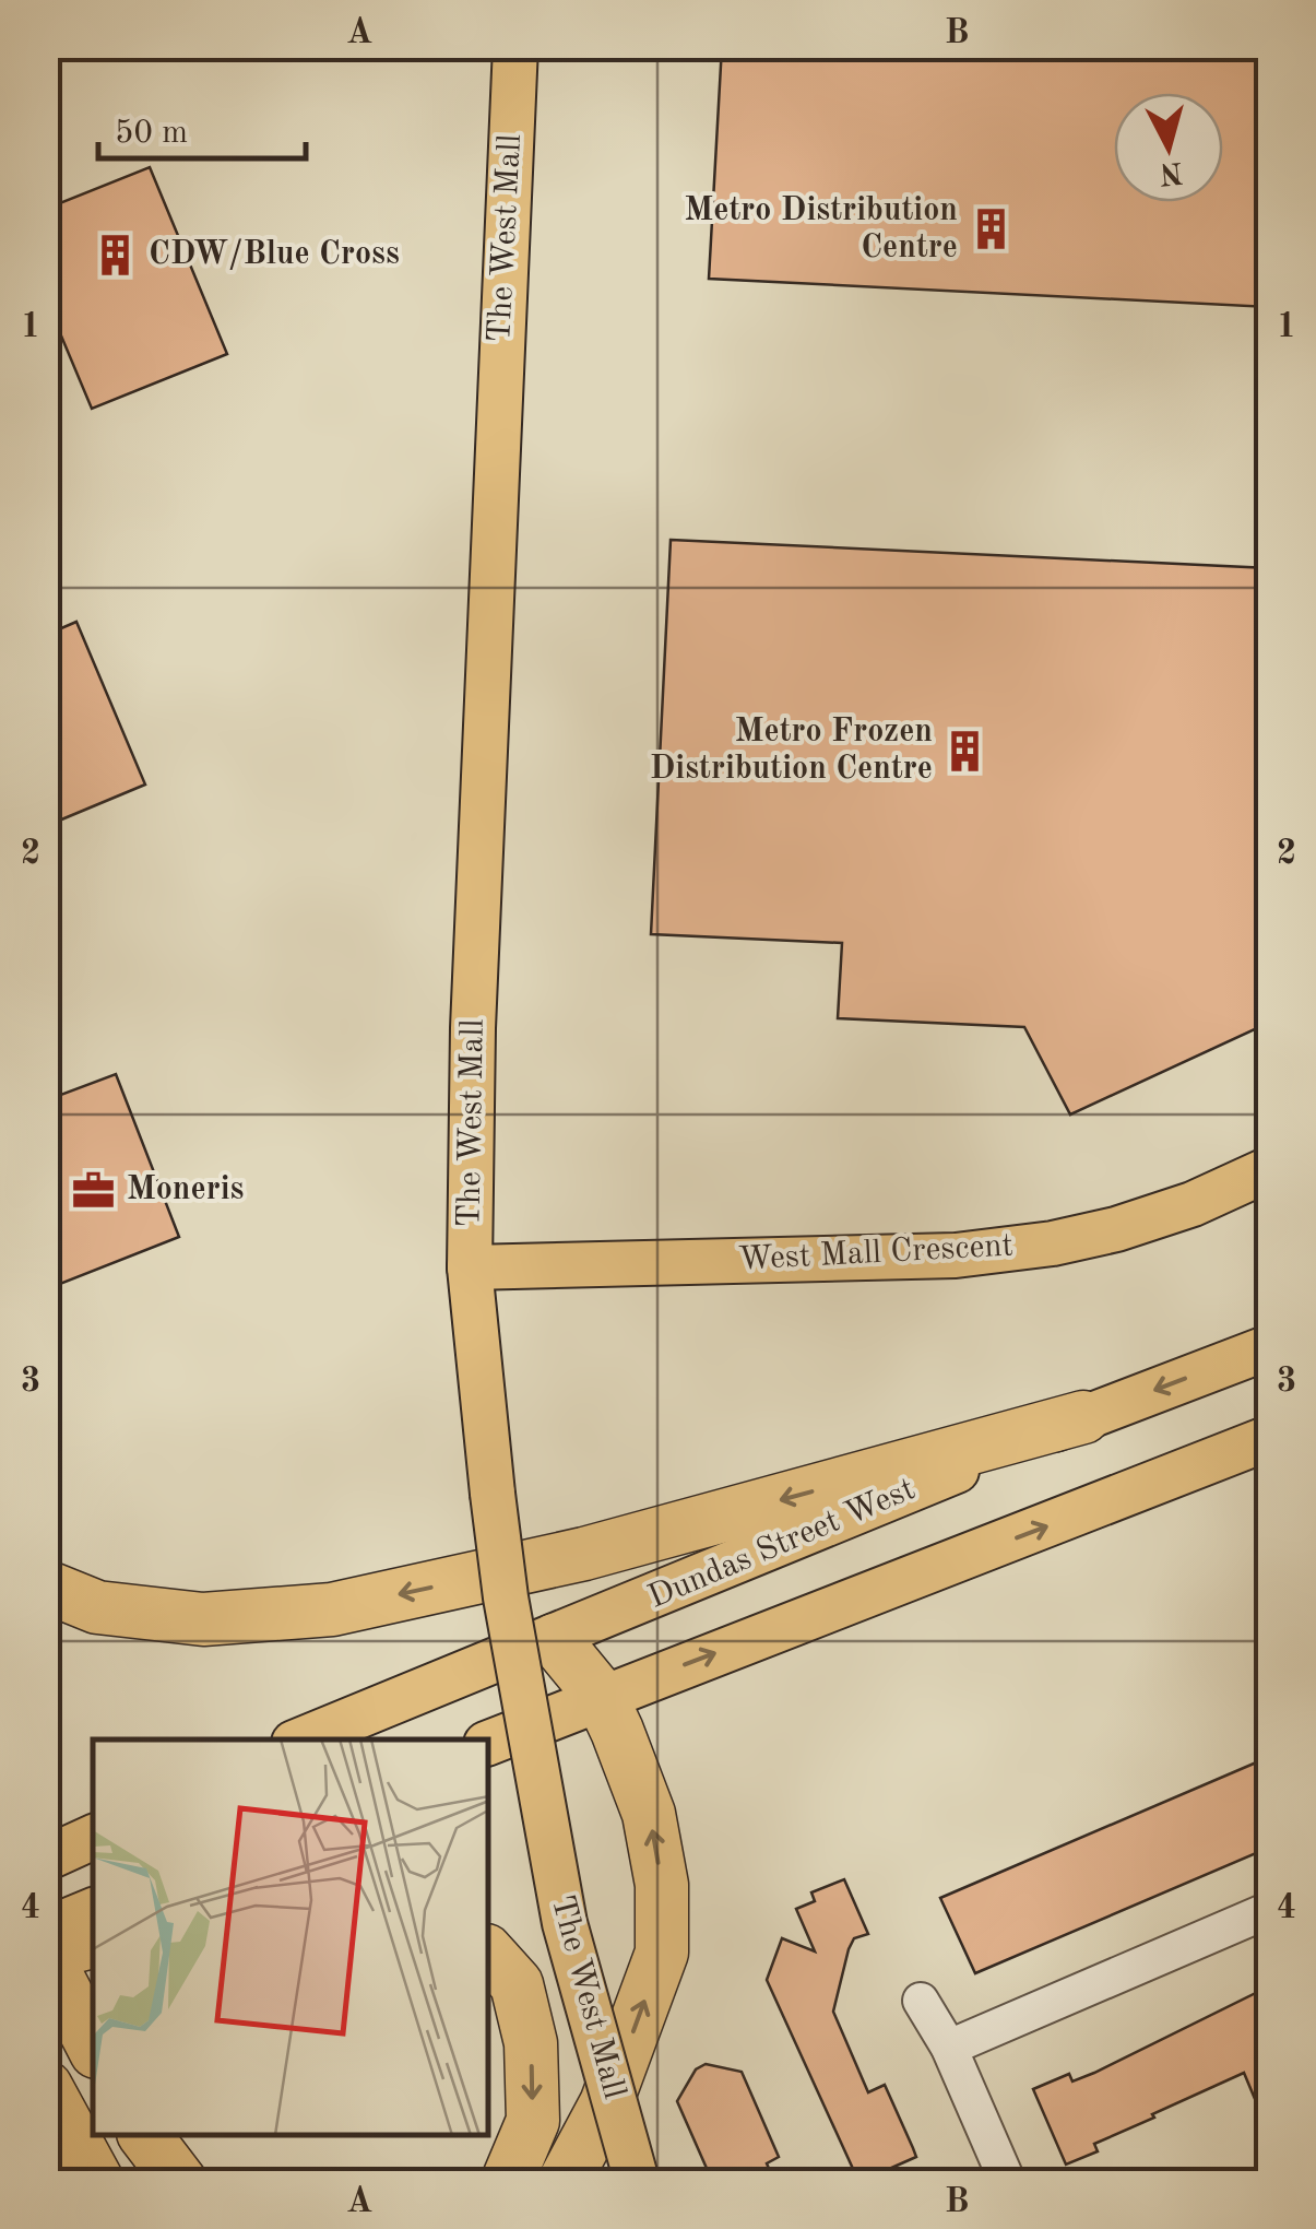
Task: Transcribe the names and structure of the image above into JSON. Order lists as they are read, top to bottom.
{
  "streets": {
    "main road": ["The West Mall", "West Mall Crescent", "Dundas Street West"]
  },
  "crossings": [
    ["The West Mall", "West Mall Crescent"]
  ],
  "places": {
    "building": ["Metro Distribution Centre", "CDW/Blue Cross", "Metro Frozen Distribution Centre"],
    "office": ["Moneris"]
  },
  "scale_bar": "50 m",
  "north": "bottom",
  "grid": {
    "columns": ["A", "B"],
    "rows": [
      "1",
      "2",
      "3",
      "4"
    ]
  }
}
